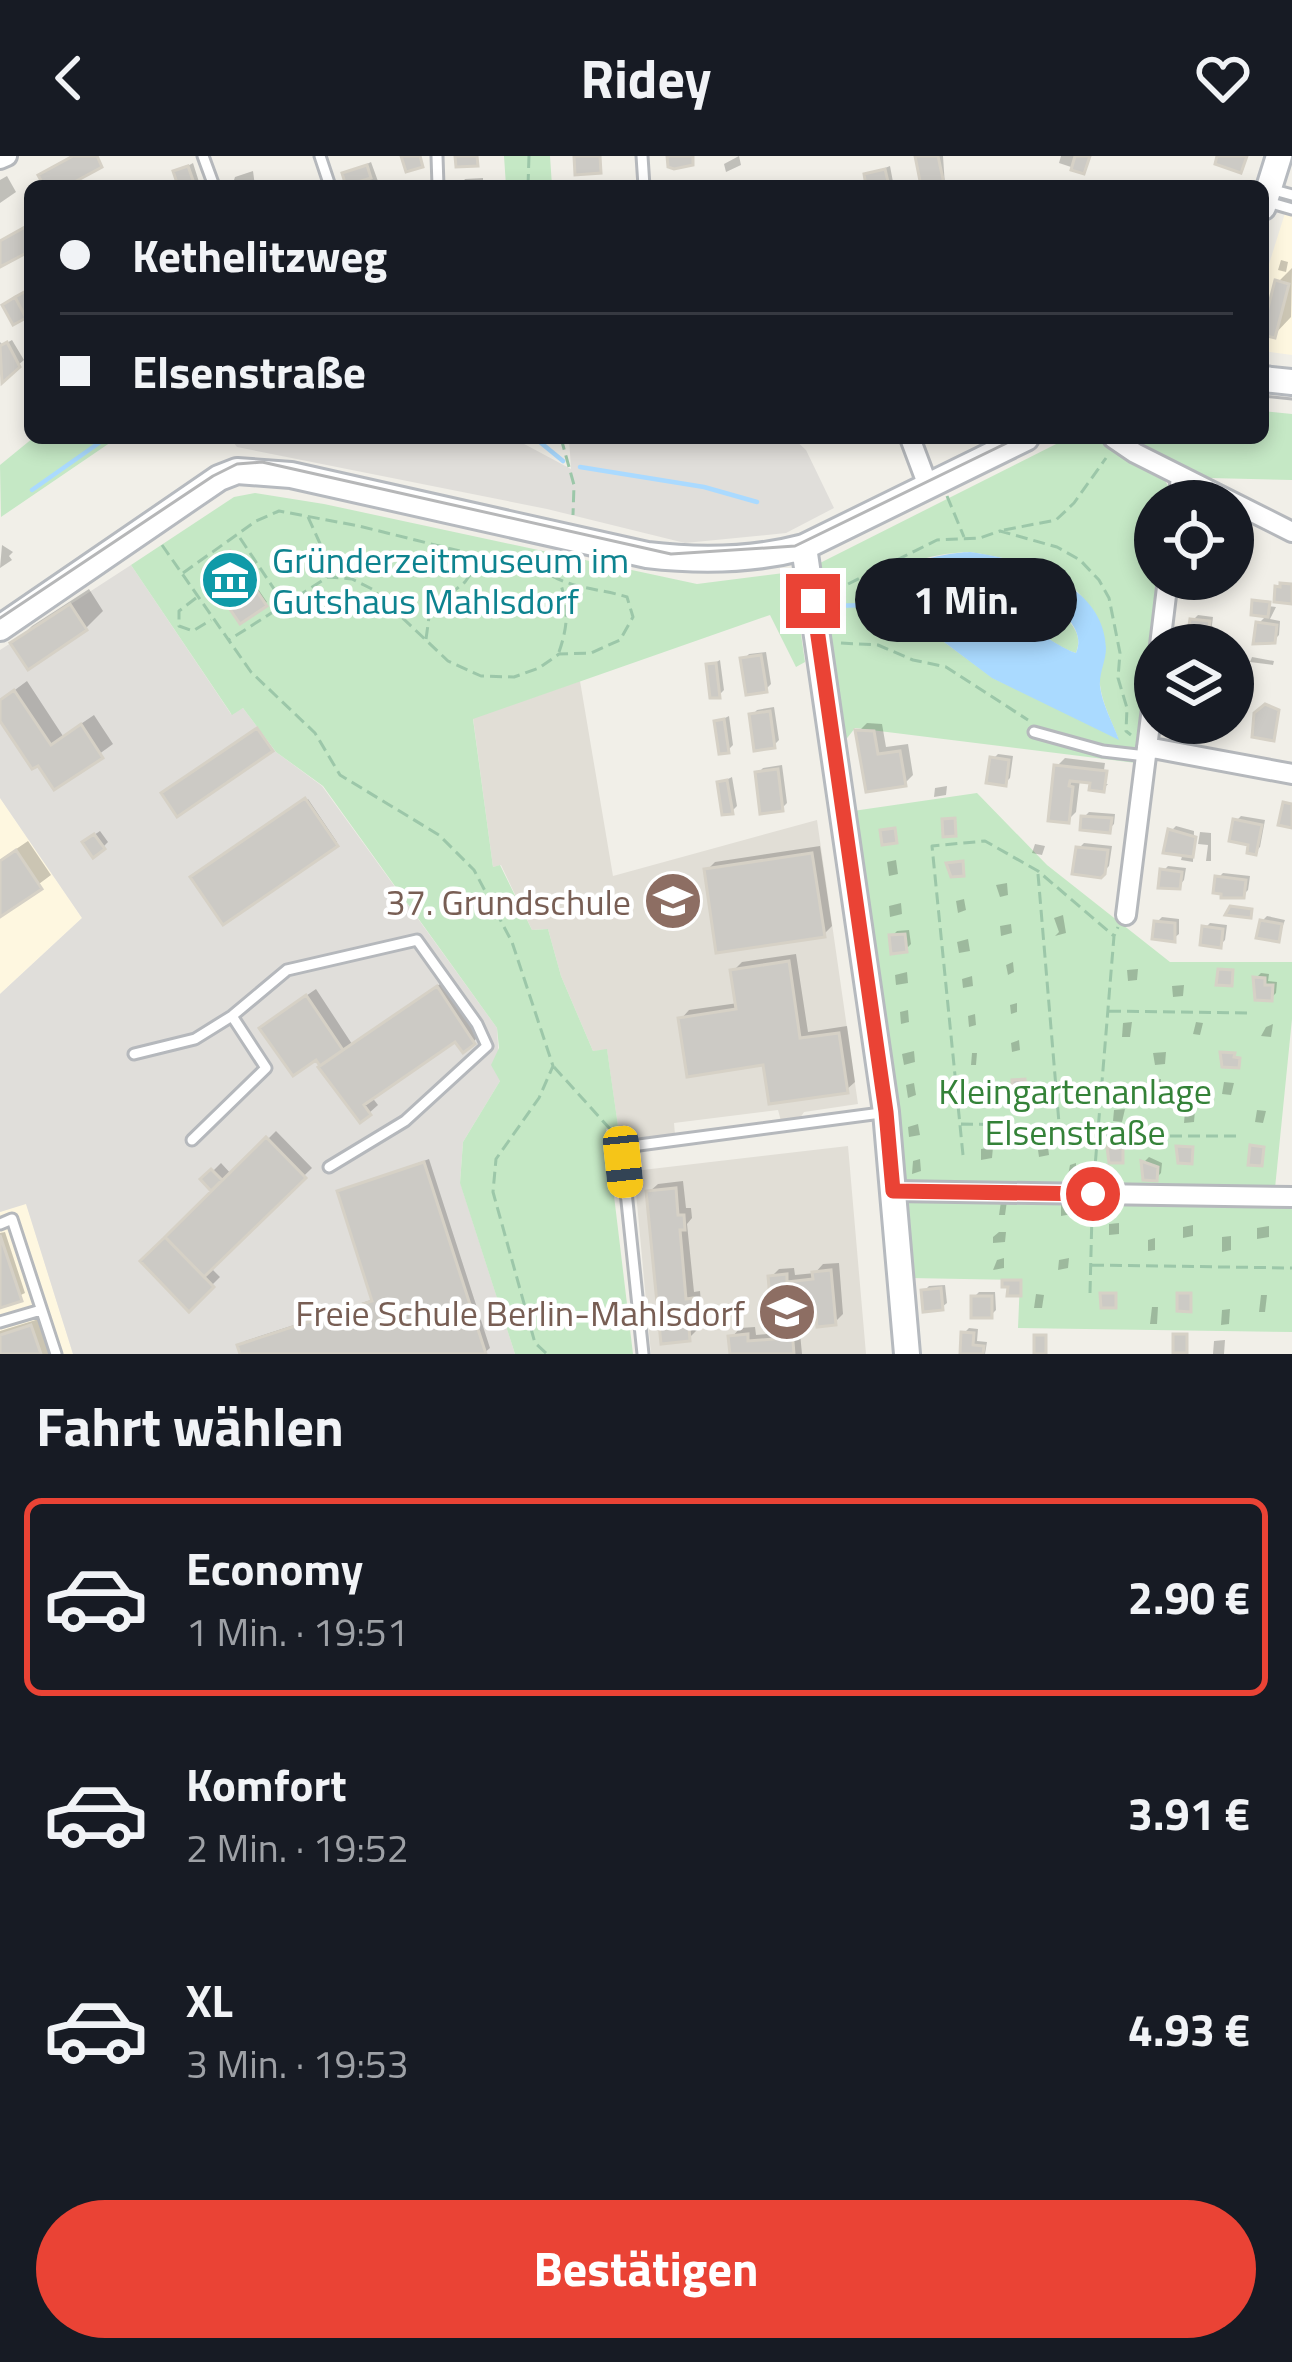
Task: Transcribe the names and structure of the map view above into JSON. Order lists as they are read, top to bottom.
{
  "parks": ["Kleingartenanlage Elsenstraße"],
  "places": {
    "museum": ["Gründerzeitmuseum im Gutshaus Mahlsdorf"],
    "school or university": ["37. Grundschule", "Freie Schule Berlin-Mahlsdorf"]
  },
  "page": {
    "header": "Ridey",
    "banner": ["Kethelitzweg", "Elsenstraße"],
    "bubble": "1 Min.",
    "heading": "Fahrt wählen",
    "list": [
      {
        "name": "Economy",
        "note": "1 Min. · 19:51",
        "value": "2.90 €"
      },
      {
        "name": "Komfort",
        "note": "2 Min. · 19:52",
        "value": "3.91 €"
      },
      {
        "name": "XL",
        "note": "3 Min. · 19:53",
        "value": "4.93 €"
      }
    ],
    "buttons": "Bestätigen"
  }
}
